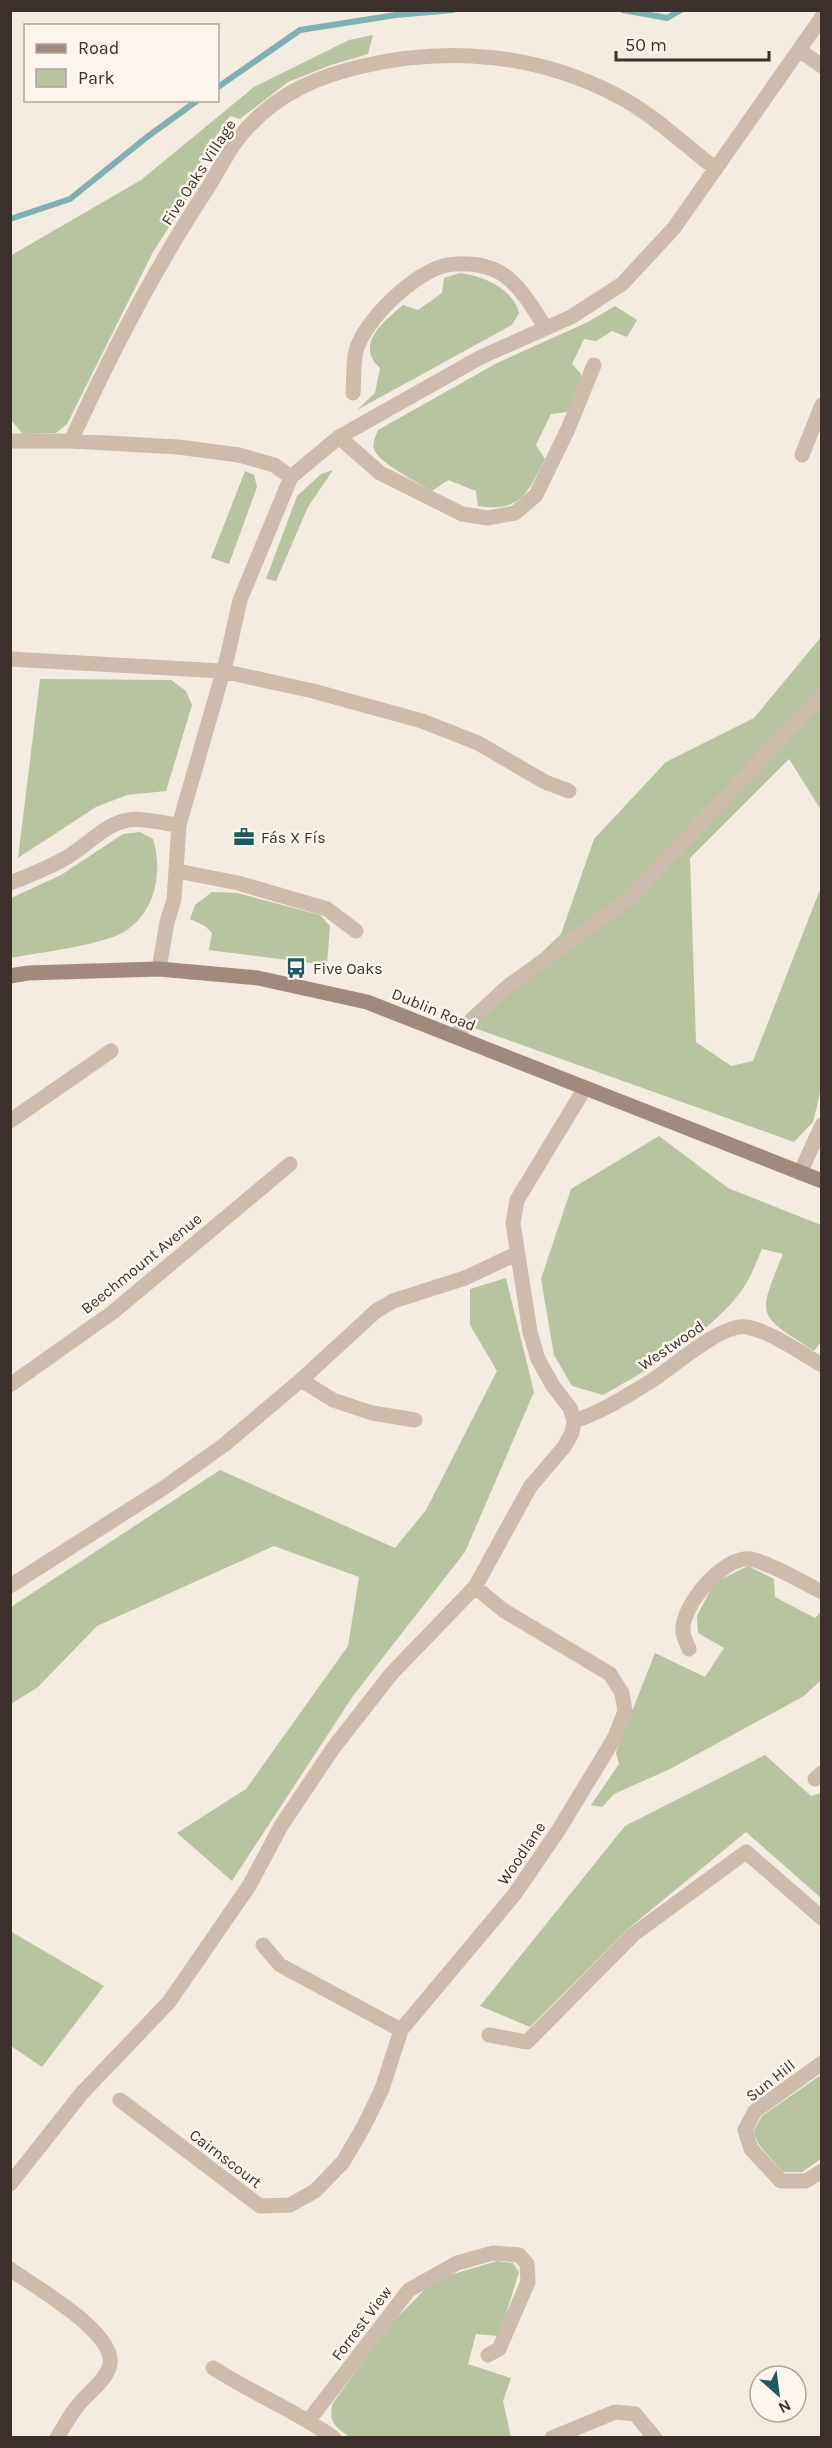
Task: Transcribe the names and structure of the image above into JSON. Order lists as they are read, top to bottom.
{
  "streets": {
    "main road": ["Dublin Road"],
    "street": [
      "Five Oaks Village",
      "Beechmount Avenue",
      "Westwood",
      "Woodlane",
      "Sun Hill",
      "Cairnscourt",
      "Forrest View"
    ]
  },
  "crossings": [
    ["Woodlane", "Cairnscourt"]
  ],
  "places": {
    "office": ["Fás X Fís"],
    "bus stop": ["Five Oaks"]
  },
  "legend": ["Road", "Park"],
  "scale_bar": "50 m",
  "north": "bottom right"
}
